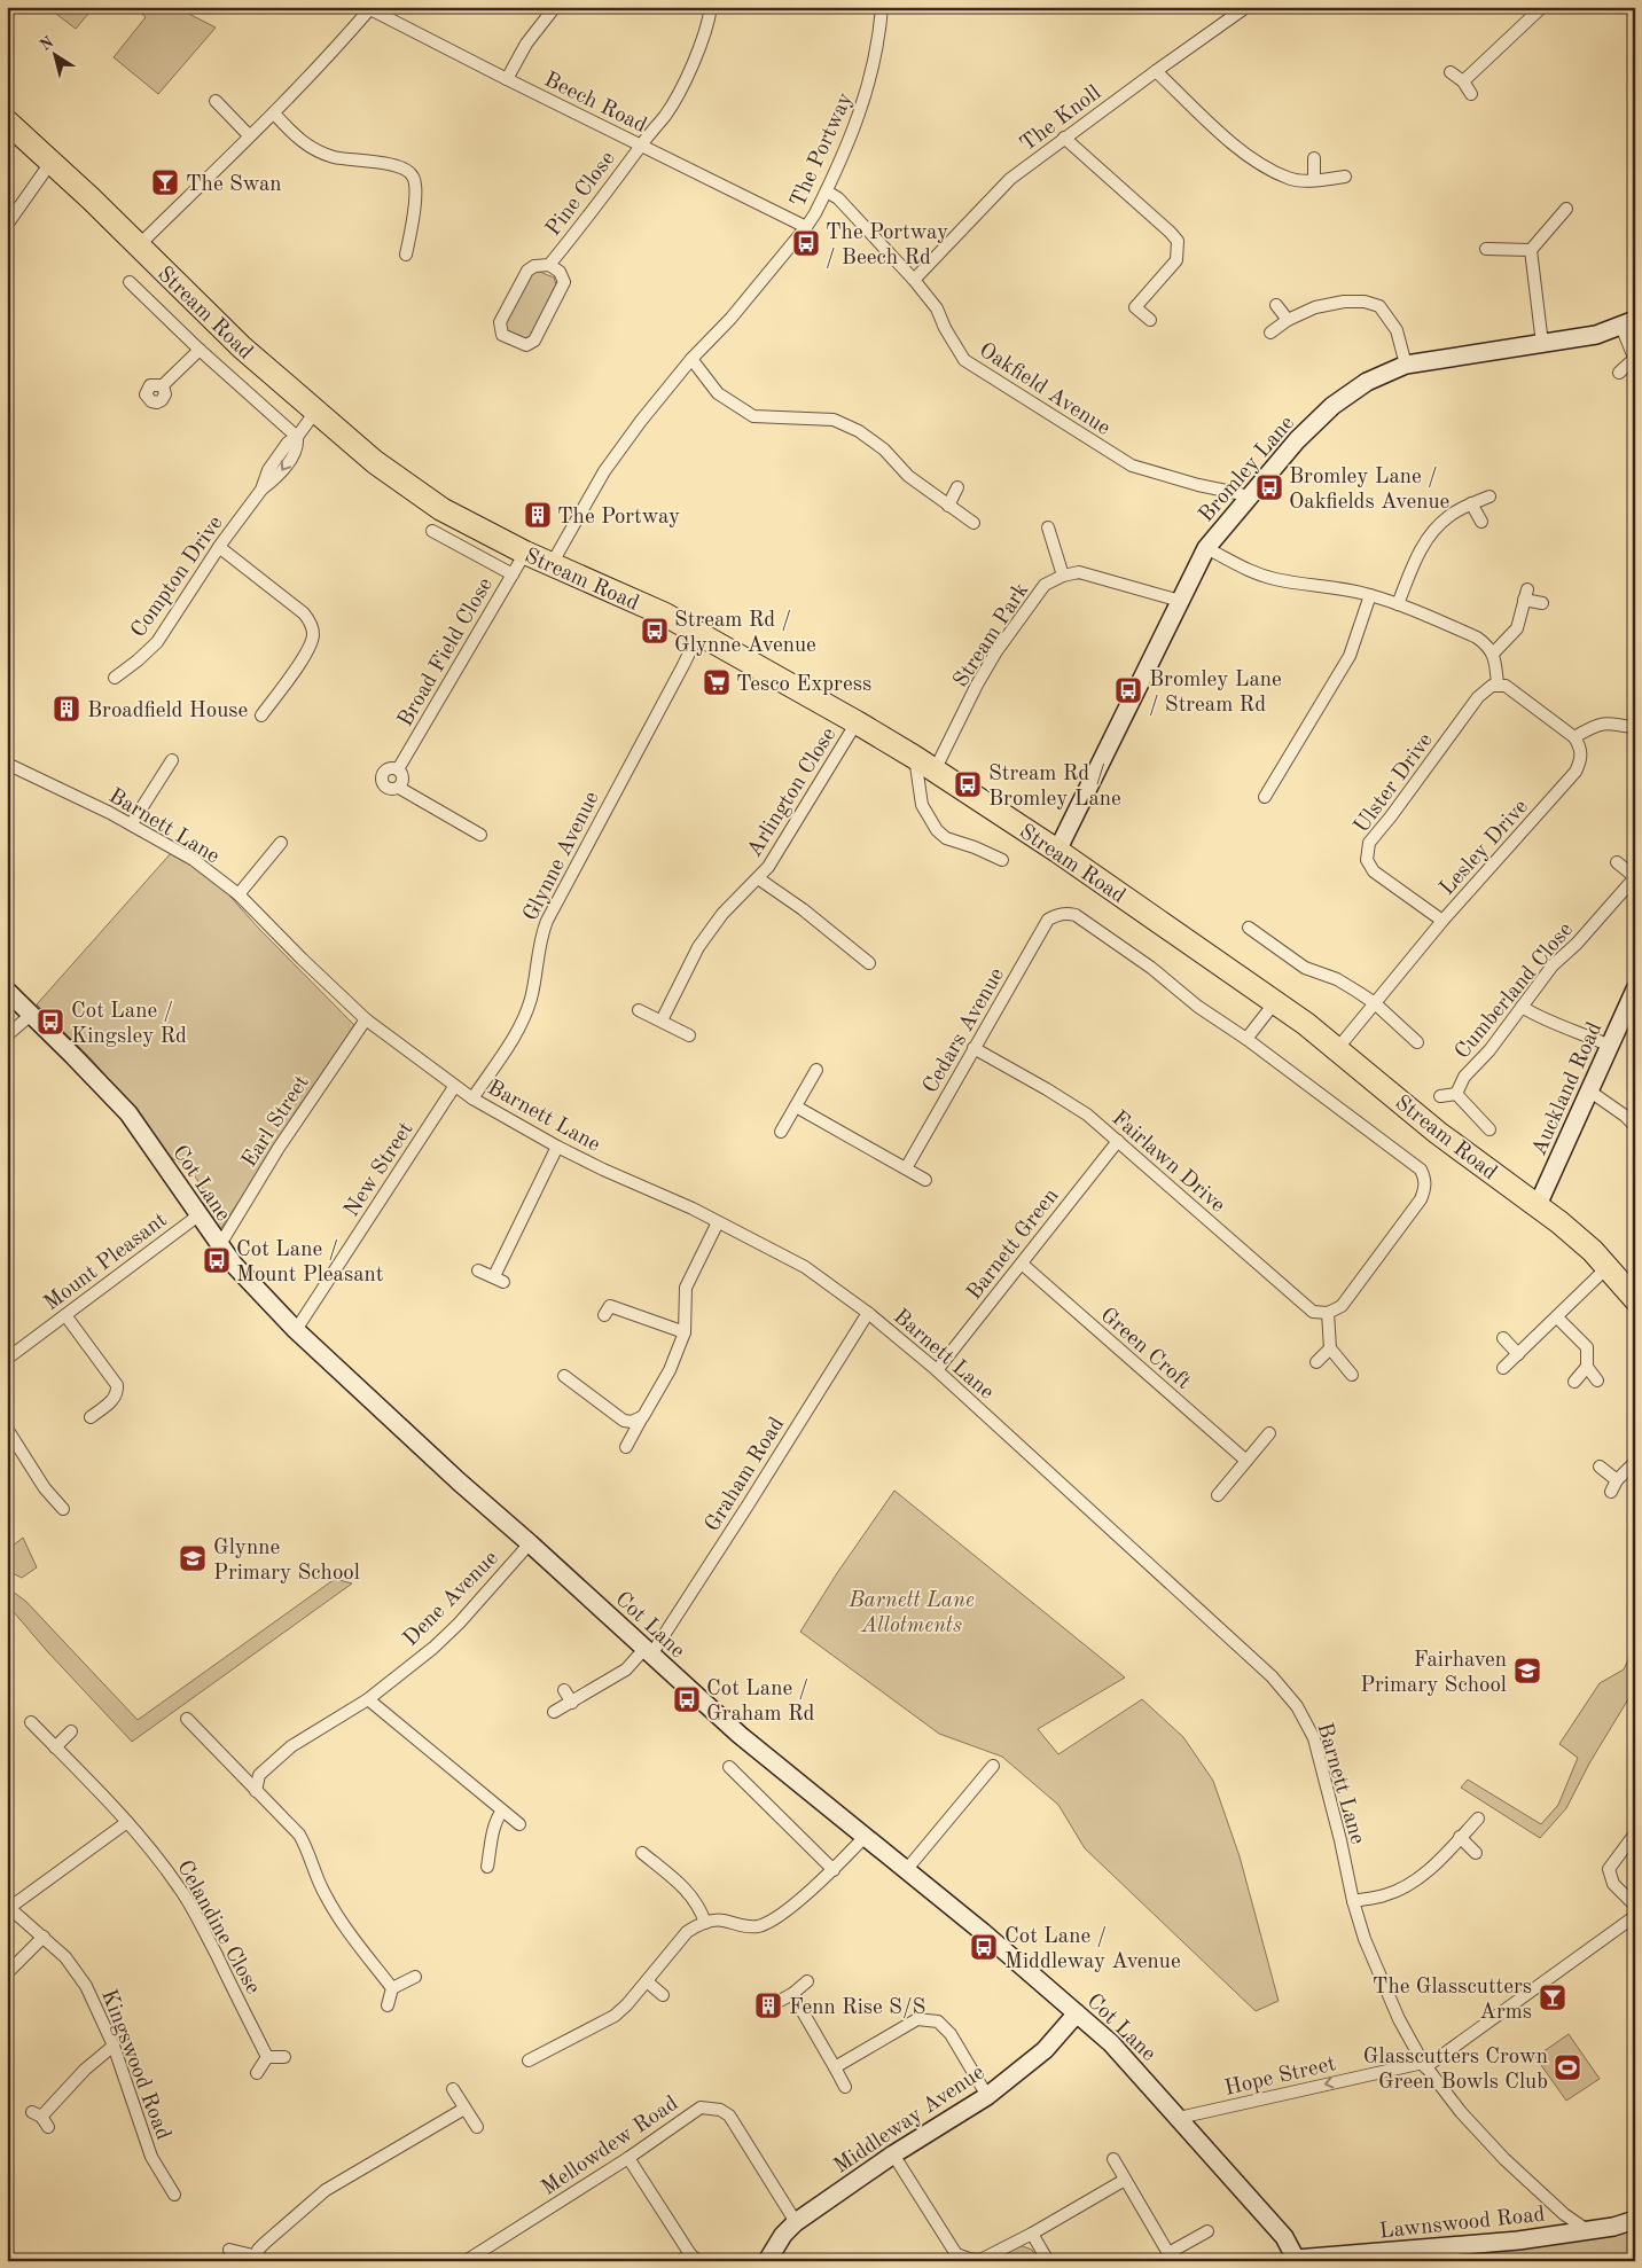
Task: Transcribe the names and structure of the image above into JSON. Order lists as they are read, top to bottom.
{
  "streets": {
    "highway": ["Stream Road"],
    "street": [
      "Beech Road",
      "The Knoll",
      "The Portway",
      "Pine Close",
      "Oakfield Avenue",
      "Bromley Lane",
      "Compton Drive",
      "Stream Park",
      "Broad Field Close",
      "Ulster Drive",
      "Arlington Close",
      "Barnett Lane",
      "Lesley Drive",
      "Glynne Avenue",
      "Cumberland Close",
      "Cedars Avenue",
      "Auckland Road",
      "Earl Street",
      "Fairlawn Drive",
      "New Street",
      "Cot Lane",
      "Barnett Green",
      "Mount Pleasant",
      "Green Croft",
      "Graham Road",
      "Dene Avenue",
      "Celandine Close",
      "Kingswood Road",
      "Hope Street",
      "Middleway Avenue",
      "Mellowdew Road",
      "Lawnswood Road"
    ]
  },
  "crossings": [
    ["Beech Road", "The Portway"],
    ["Beech Road", "Pine Close"],
    ["The Knoll", "Oakfield Avenue"],
    ["The Portway", "Stream Road"],
    ["The Portway", "Oakfield Avenue"],
    ["Stream Road", "Bromley Lane"],
    ["Stream Road", "Compton Drive"],
    ["Stream Road", "Stream Park"],
    ["Stream Road", "Broad Field Close"],
    ["Stream Road", "Arlington Close"],
    ["Stream Road", "Lesley Drive"],
    ["Stream Road", "Glynne Avenue"],
    ["Stream Road", "Cedars Avenue"],
    ["Stream Road", "Auckland Road"],
    ["Stream Road", "Fairlawn Drive"],
    ["Oakfield Avenue", "Bromley Lane"],
    ["Ulster Drive", "Lesley Drive"],
    ["Barnett Lane", "Glynne Avenue"],
    ["Barnett Lane", "Earl Street"],
    ["Barnett Lane", "New Street"],
    ["Barnett Lane", "Barnett Green"],
    ["Barnett Lane", "Graham Road"],
    ["Barnett Lane", "Hope Street"],
    ["Barnett Lane", "Lawnswood Road"],
    ["Cedars Avenue", "Fairlawn Drive"],
    ["Earl Street", "Cot Lane"],
    ["Fairlawn Drive", "Barnett Green"],
    ["New Street", "Cot Lane"],
    ["Cot Lane", "Mount Pleasant"],
    ["Cot Lane", "Graham Road"],
    ["Cot Lane", "Dene Avenue"],
    ["Cot Lane", "Hope Street"],
    ["Cot Lane", "Middleway Avenue"],
    ["Cot Lane", "Lawnswood Road"],
    ["Barnett Green", "Green Croft"],
    ["Middleway Avenue", "Mellowdew Road"]
  ],
  "one_way": ["Hope Street"],
  "parks": ["Barnett Lane Allotments"],
  "places": {
    "bar": ["The Swan", "The Glasscutters Arms"],
    "bus stop": [
      "The Portway / Beech Rd",
      "Bromley Lane / Oakfields Avenue",
      "Stream Rd / Glynne Avenue",
      "Bromley Lane / Stream Rd",
      "Stream Rd / Bromley Lane",
      "Cot Lane / Kingsley Rd",
      "Cot Lane / Mount Pleasant",
      "Cot Lane / Graham Rd",
      "Cot Lane / Middleway Avenue"
    ],
    "building": ["The Portway", "Broadfield House", "Fenn Rise S/S"],
    "supermarket": ["Tesco Express"],
    "school or university": ["Glynne Primary School", "Fairhaven Primary School"],
    "sports": ["Glasscutters Crown Green Bowls Club"]
  },
  "north": "top left"
}
